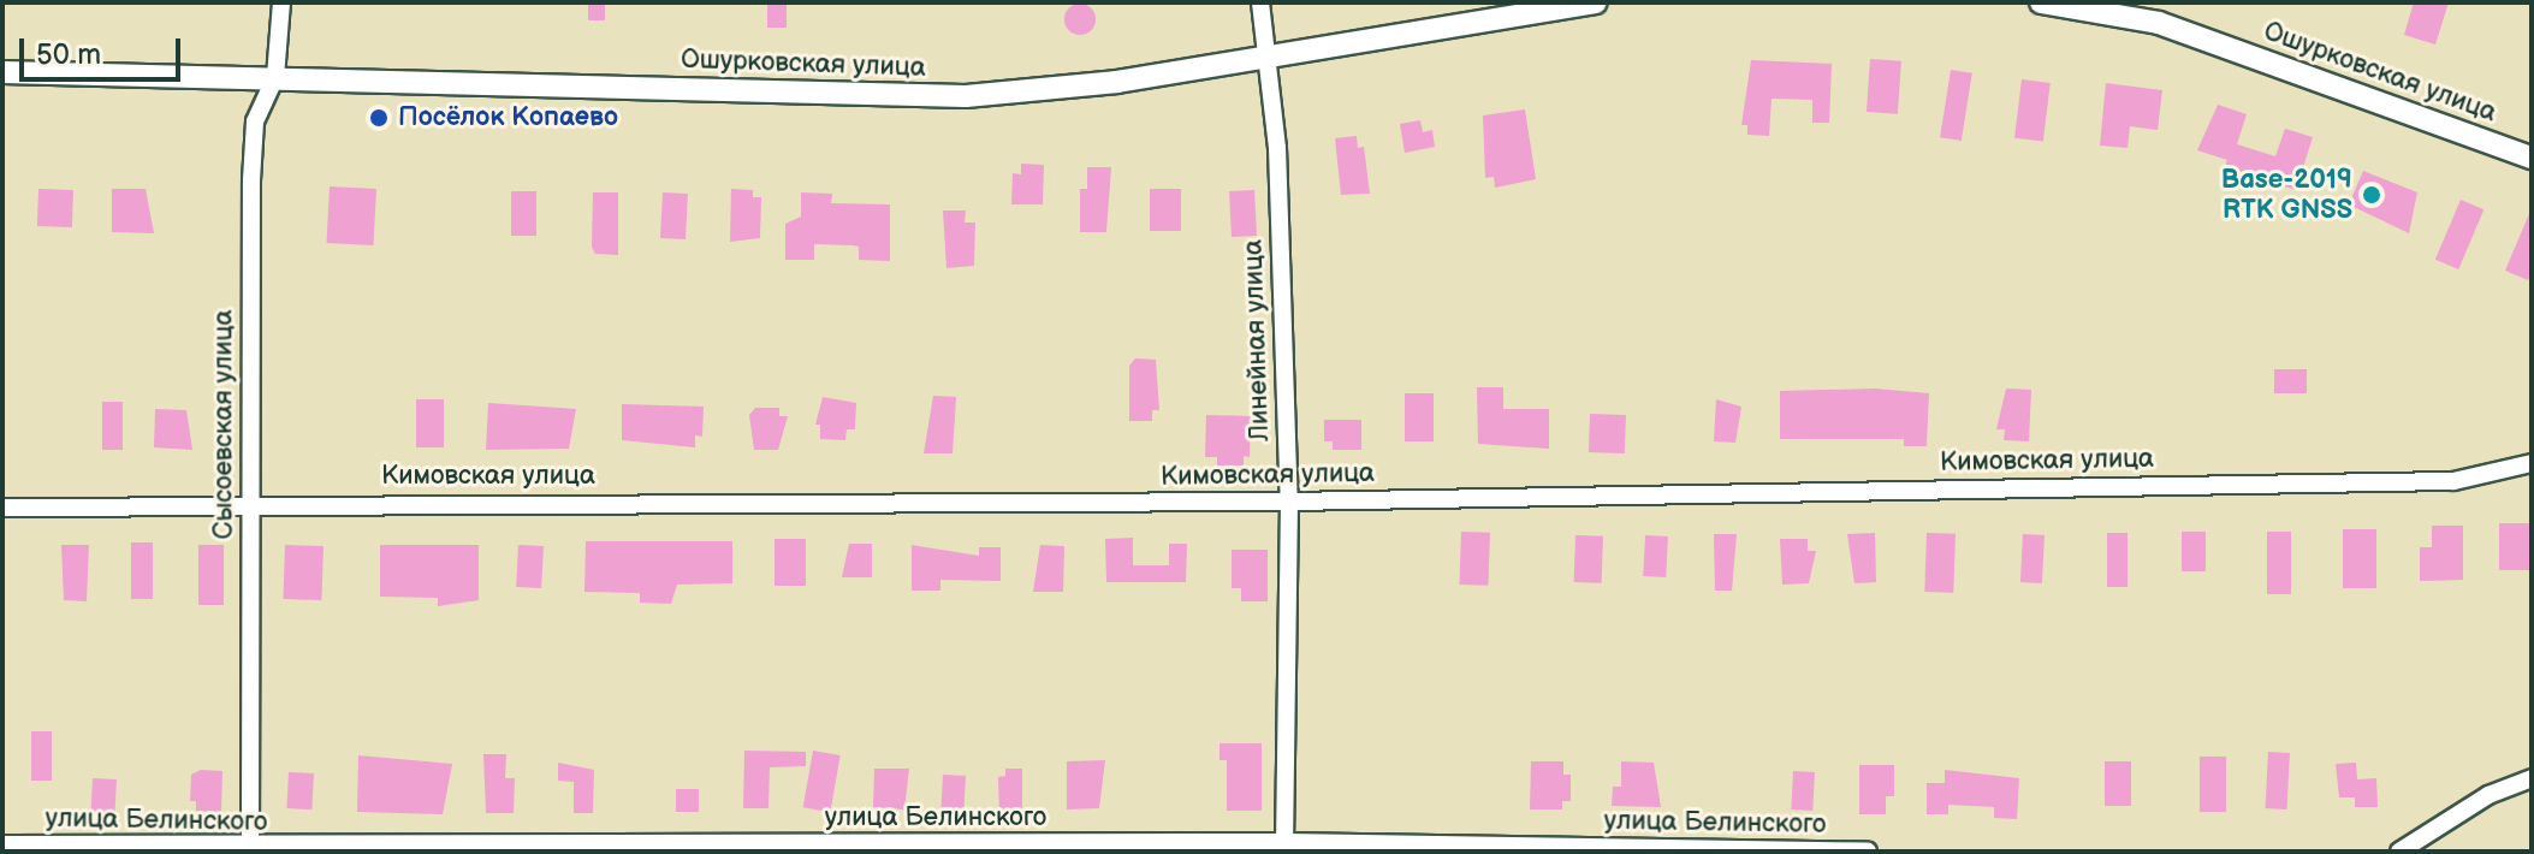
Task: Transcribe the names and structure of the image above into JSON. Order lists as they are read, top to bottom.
{
  "streets": {
    "street": [
      "Ошурковская улица",
      "Линейная улица",
      "Сысоевская улица",
      "Кимовская улица",
      "улица Белинского"
    ]
  },
  "crossings": [
    ["Ошурковская улица", "Линейная улица"],
    ["Ошурковская улица", "Сысоевская улица"],
    ["Линейная улица", "Кимовская улица"],
    ["Линейная улица", "улица Белинского"],
    ["Сысоевская улица", "Кимовская улица"],
    ["Сысоевская улица", "улица Белинского"]
  ],
  "places": ["Посёлок Копаево", "Base-2019 RTK GNSS"],
  "scale_bar": "50 m"
}
